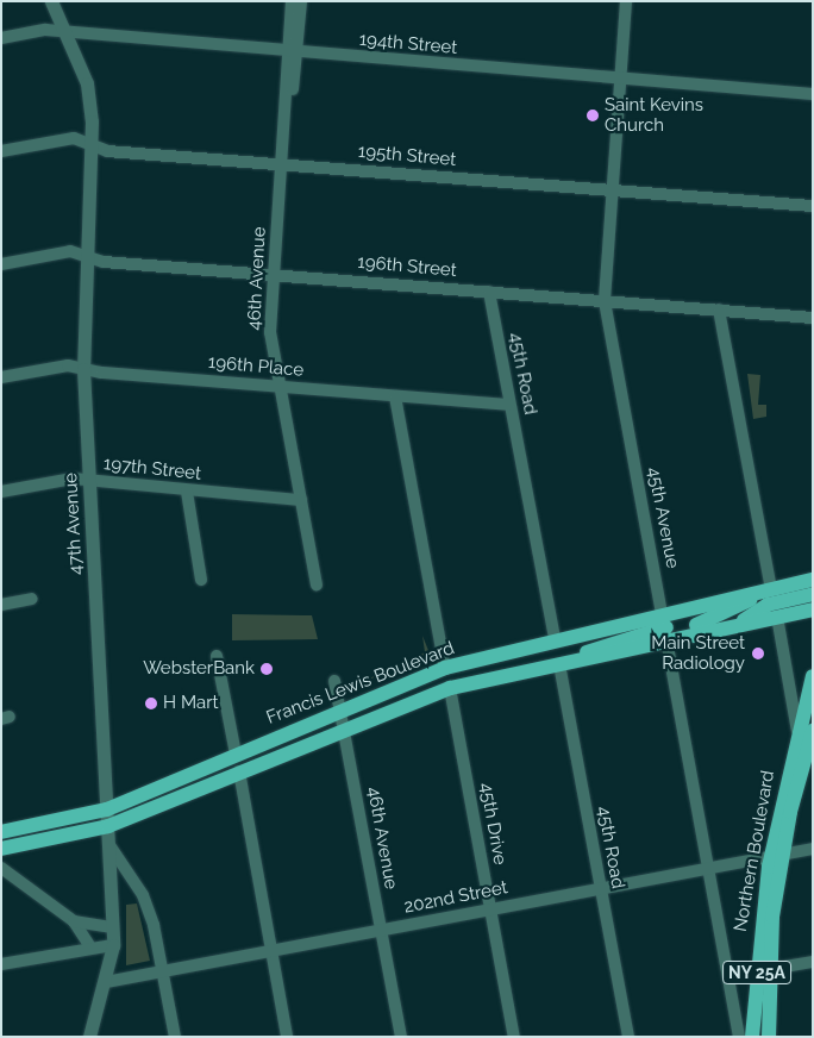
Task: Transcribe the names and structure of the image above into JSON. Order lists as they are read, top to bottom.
{
  "streets": {
    "main road": ["Francis Lewis Boulevard", "Northern Boulevard", "NY 25A"],
    "street": [
      "194th Street",
      "195th Street",
      "196th Street",
      "46th Avenue",
      "196th Place",
      "45th Road",
      "197th Street",
      "45th Avenue",
      "47th Avenue",
      "45th Drive",
      "202nd Street"
    ]
  },
  "crossings": [
    ["194th Street", "46th Avenue"],
    ["194th Street", "45th Avenue"],
    ["194th Street", "47th Avenue"],
    ["195th Street", "46th Avenue"],
    ["195th Street", "45th Avenue"],
    ["195th Street", "47th Avenue"],
    ["196th Street", "46th Avenue"],
    ["196th Street", "45th Road"],
    ["196th Street", "45th Avenue"],
    ["196th Street", "47th Avenue"],
    ["46th Avenue", "196th Place"],
    ["46th Avenue", "197th Street"],
    ["46th Avenue", "Francis Lewis Boulevard"],
    ["46th Avenue", "202nd Street"],
    ["196th Place", "45th Road"],
    ["196th Place", "47th Avenue"],
    ["45th Road", "Francis Lewis Boulevard"],
    ["45th Road", "202nd Street"],
    ["197th Street", "47th Avenue"],
    ["45th Avenue", "Francis Lewis Boulevard"],
    ["45th Avenue", "Northern Boulevard"],
    ["45th Avenue", "202nd Street"],
    ["47th Avenue", "Francis Lewis Boulevard"],
    ["47th Avenue", "202nd Street"],
    ["Francis Lewis Boulevard", "45th Drive"],
    ["45th Drive", "202nd Street"],
    ["Northern Boulevard", "202nd Street"]
  ],
  "places": [
    "Saint Kevins Church",
    "Main Street Radiology",
    "WebsterBank",
    "H Mart"
  ]
}
